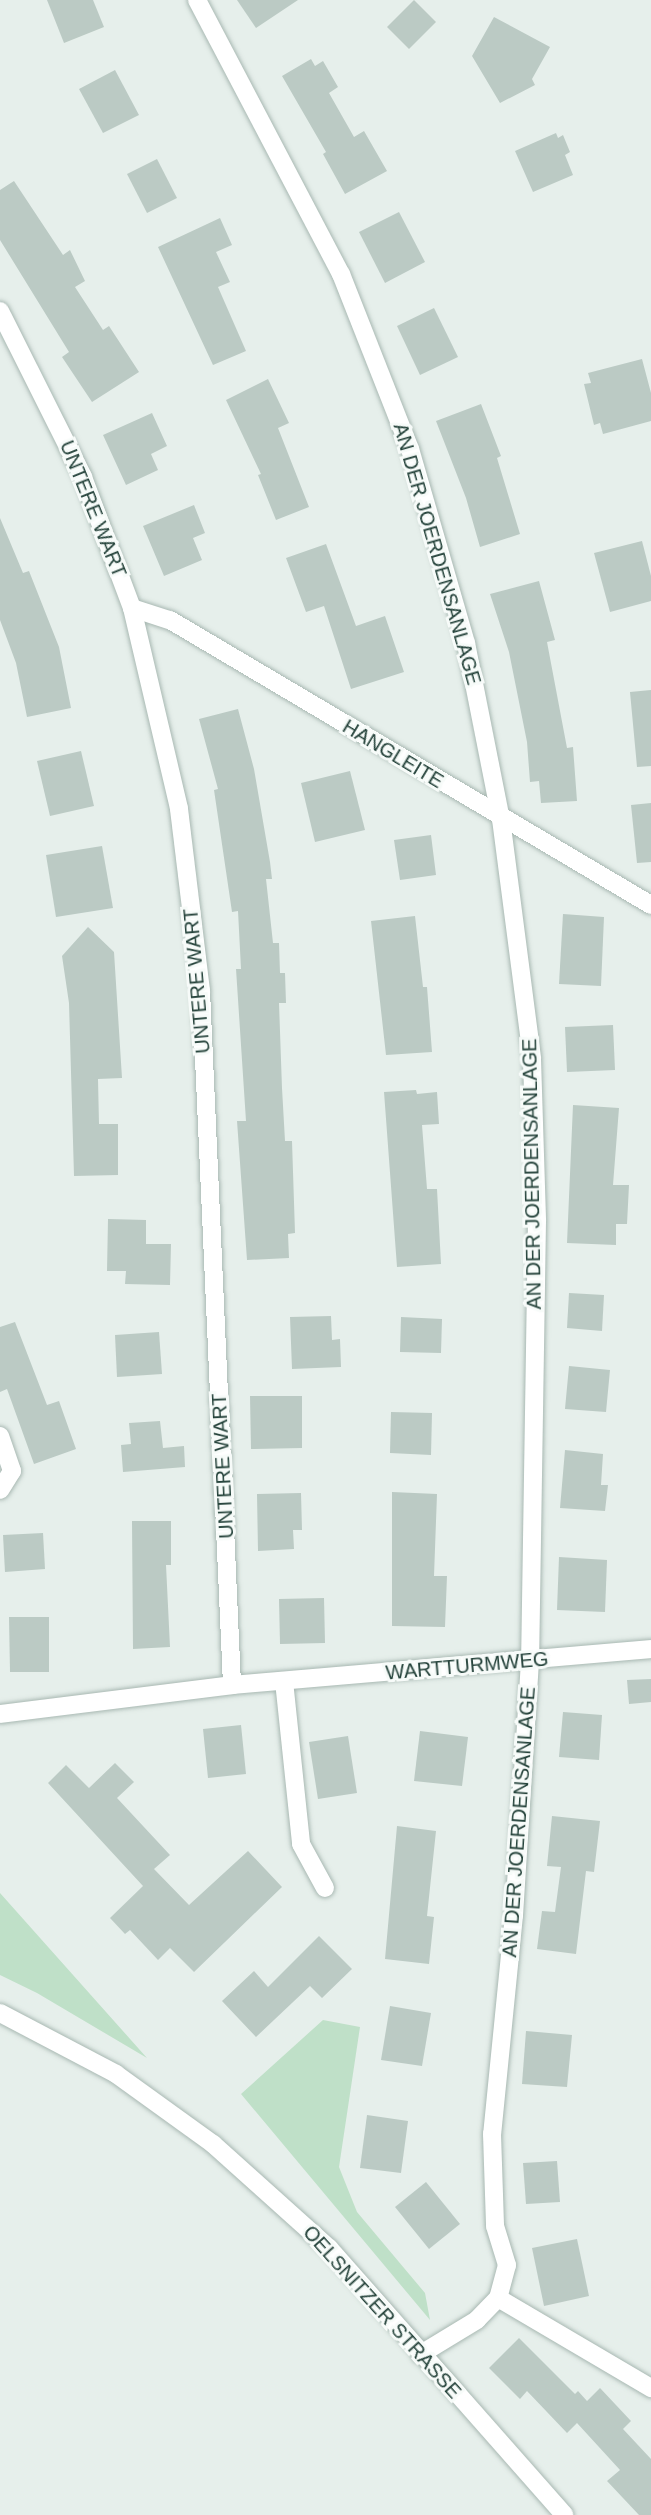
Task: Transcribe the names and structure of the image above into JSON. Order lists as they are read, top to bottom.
{
  "streets": {
    "street": [
      "UNTERE WART",
      "AN DER JOERDENSANLAGE",
      "HANGLEITE",
      "WARTTURMWEG",
      "OELSNITZER STRASSE"
    ]
  },
  "crossings": [
    ["UNTERE WART", "HANGLEITE"],
    ["UNTERE WART", "WARTTURMWEG"],
    ["AN DER JOERDENSANLAGE", "HANGLEITE"],
    ["AN DER JOERDENSANLAGE", "WARTTURMWEG"],
    ["AN DER JOERDENSANLAGE", "OELSNITZER STRASSE"]
  ]
}
